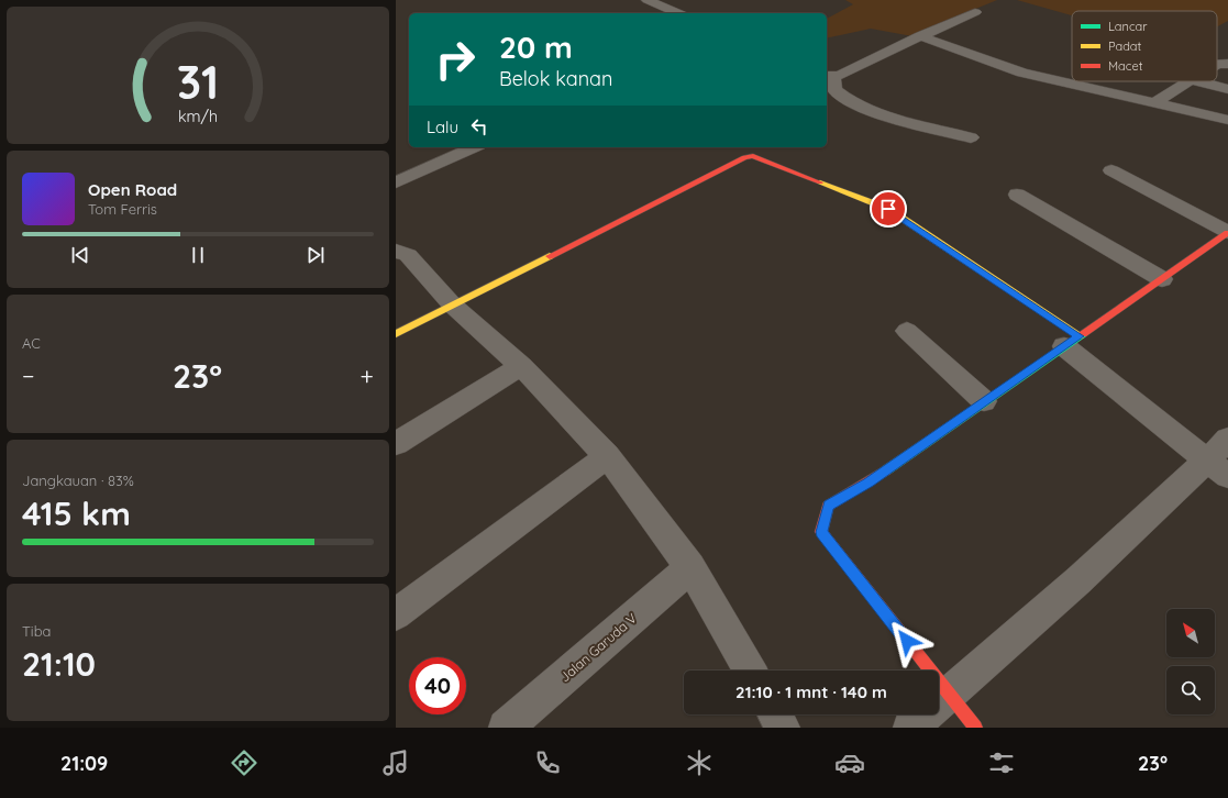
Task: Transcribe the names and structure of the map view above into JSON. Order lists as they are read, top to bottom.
{
  "streets": {
    "street": ["Jalan Garuda V"]
  },
  "legend": ["Lancar", "Padat", "Macet"],
  "north": "top left",
  "page": {
    "turn": ["20 m", "Belok kanan"],
    "then": "Lalu",
    "song": ["Open Road", "Tom Ferris"],
    "tile": [
      "AC",
      ["Jangkauan · 83%", "415 km"],
      ["Tiba", "21:10"]
    ],
    "heat": ["−", "23°", "+"],
    "limit": "40",
    "trip": "21:10 · 1 mnt · 140 m",
    "tabs": ["21:09", "23°"],
    "gauge": ["31", "km/h"]
  }
}
